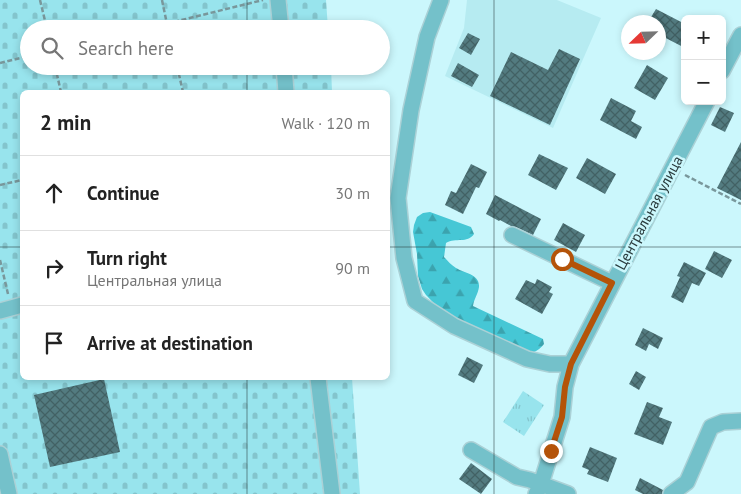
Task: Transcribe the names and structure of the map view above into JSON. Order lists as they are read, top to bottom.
{
  "streets": {
    "street": ["Центральная улица"]
  },
  "north": "bottom left",
  "page": {
    "map_buttons": ["+", "−"],
    "search": "Search here",
    "heading": ["2 min", "Walk · 120 m"],
    "list": [
      ["Continue", "30 m"],
      ["Turn right", "Центральная улица", "90 m"],
      "Arrive at destination"
    ]
  }
}
